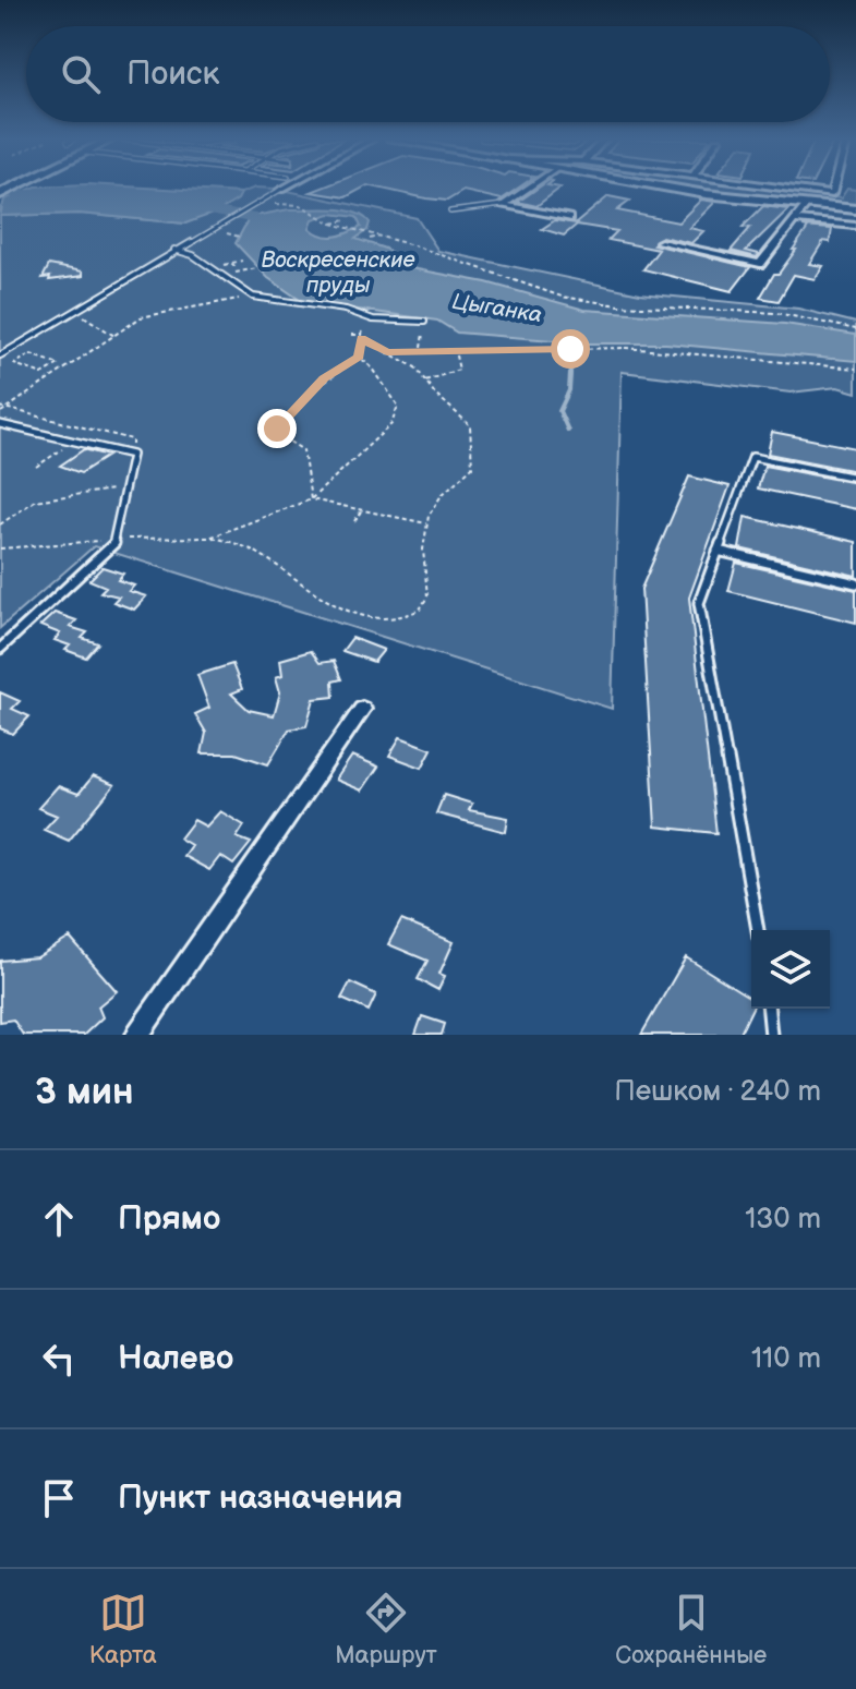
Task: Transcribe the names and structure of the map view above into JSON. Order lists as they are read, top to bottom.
{
  "water": ["Воскресенские пруды", "Цыганка"],
  "page": {
    "search": "Поиск",
    "heading": ["3 мин", "Пешком · 240 m"],
    "list": [
      ["Прямо", "130 m"],
      ["Налево", "110 m"],
      "Пункт назначения"
    ],
    "nav": ["Карта", "Маршрут", "Сохранённые"]
  }
}
